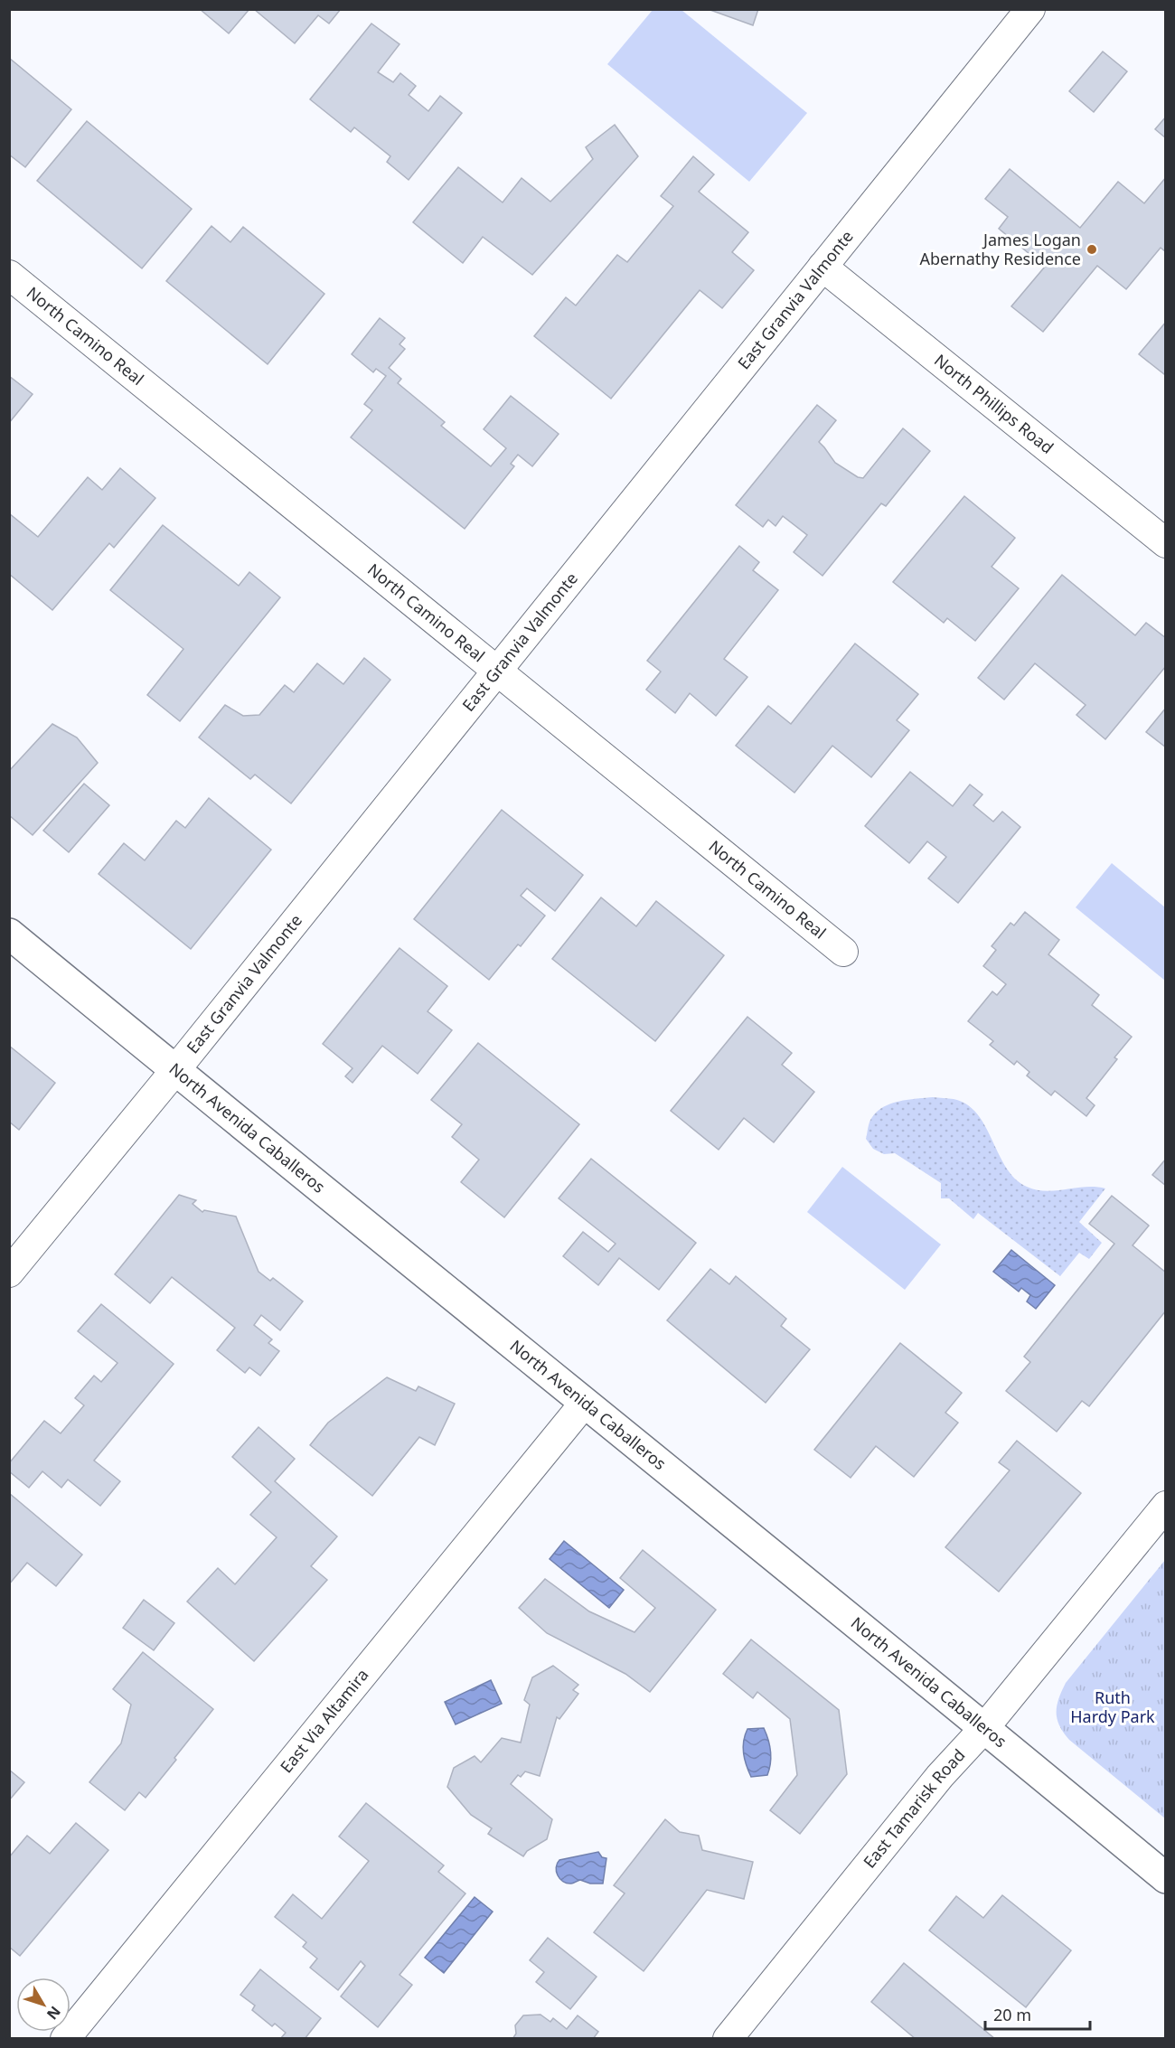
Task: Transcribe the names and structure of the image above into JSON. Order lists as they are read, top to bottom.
{
  "streets": {
    "street": [
      "East Granvia Valmonte",
      "North Camino Real",
      "North Phillips Road",
      "North Avenida Caballeros",
      "East Via Altamira",
      "East Tamarisk Road"
    ]
  },
  "crossings": [
    ["East Granvia Valmonte", "North Camino Real"],
    ["East Granvia Valmonte", "North Phillips Road"],
    ["East Granvia Valmonte", "North Avenida Caballeros"],
    ["North Avenida Caballeros", "East Via Altamira"],
    ["North Avenida Caballeros", "East Tamarisk Road"]
  ],
  "parks": ["Ruth Hardy Park"],
  "places": ["James Logan Abernathy Residence"],
  "scale_bar": "20 m",
  "north": "bottom right"
}
